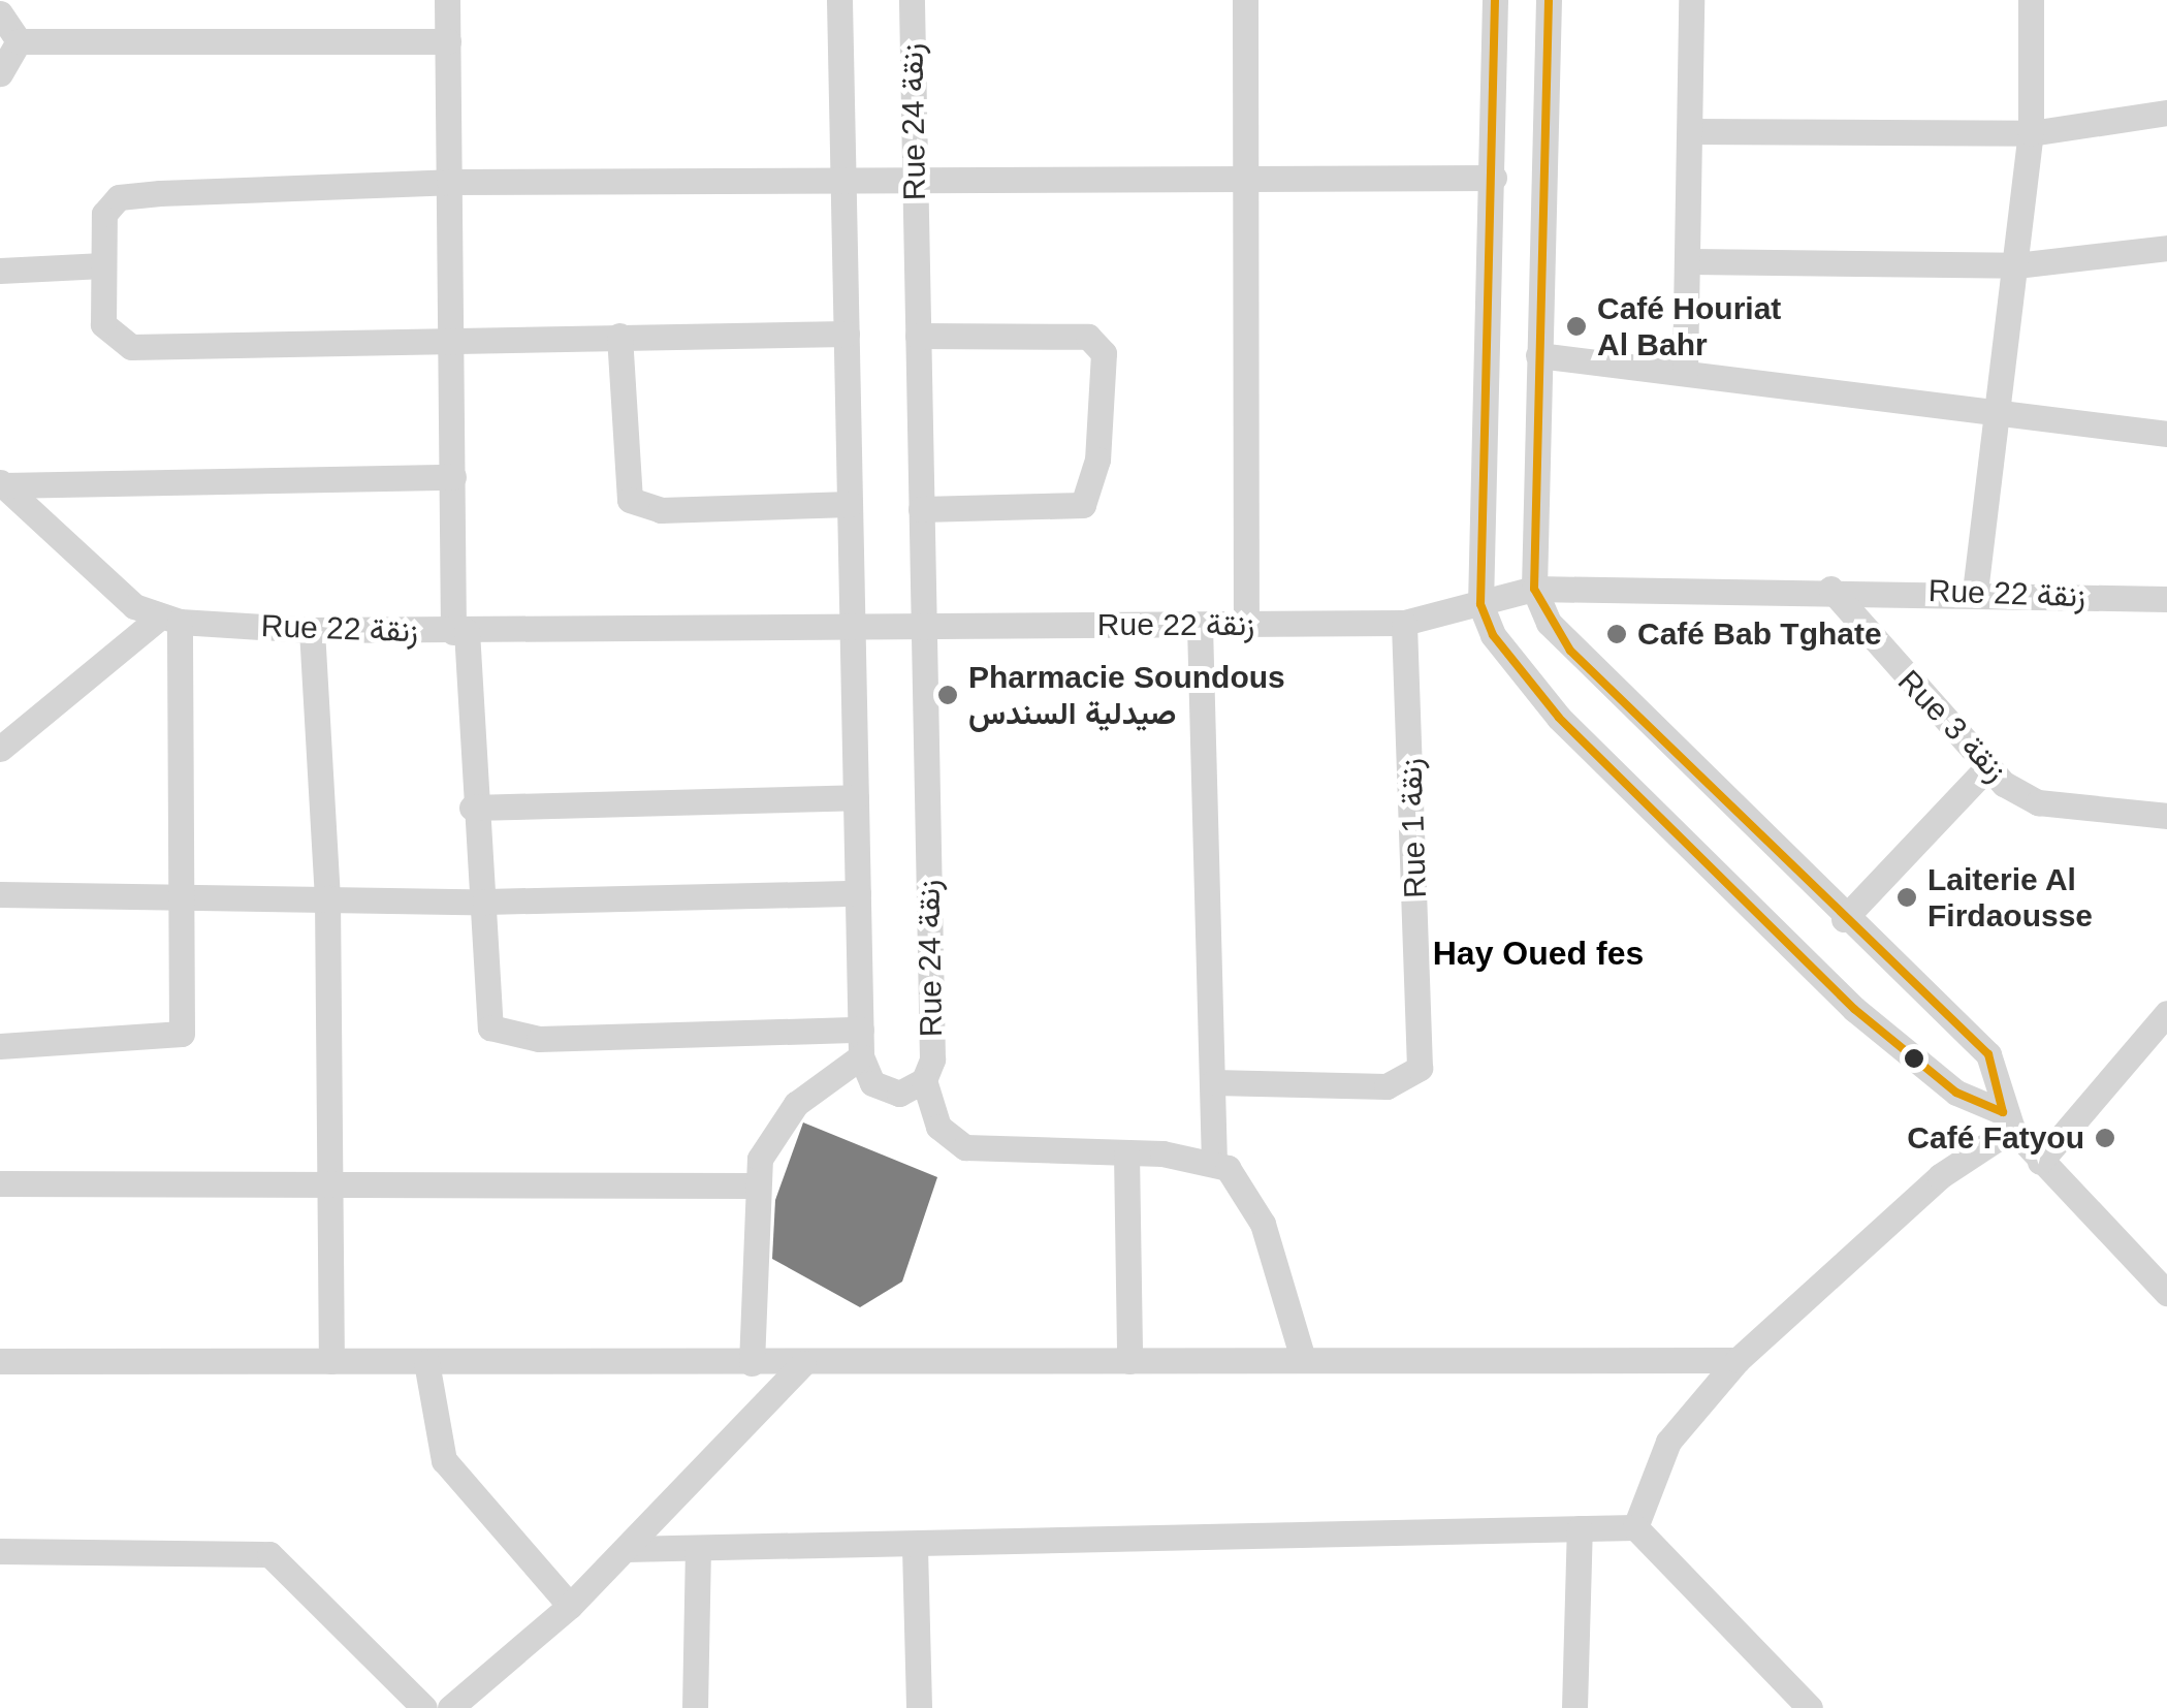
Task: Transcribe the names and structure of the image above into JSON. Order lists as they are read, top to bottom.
{
  "streets": {
    "street": [
      "Rue 24 زنقة",
      "Rue 22 زنقة",
      "Rue 3 زنقة",
      "Rue 1 زنقة"
    ]
  },
  "crossings": [
    ["Rue 24 زنقة", "Rue 22 زنقة"],
    ["Rue 22 زنقة", "Rue 3 زنقة"],
    ["Rue 22 زنقة", "Rue 1 زنقة"]
  ],
  "districts": ["Hay Oued fes"],
  "places": [
    "Café Houriat Al Bahr",
    "Café Bab Tghate",
    "Pharmacie Soundous صيدلية السندس",
    "Laiterie Al Firdaousse",
    "Café Fatyou"
  ]
}
